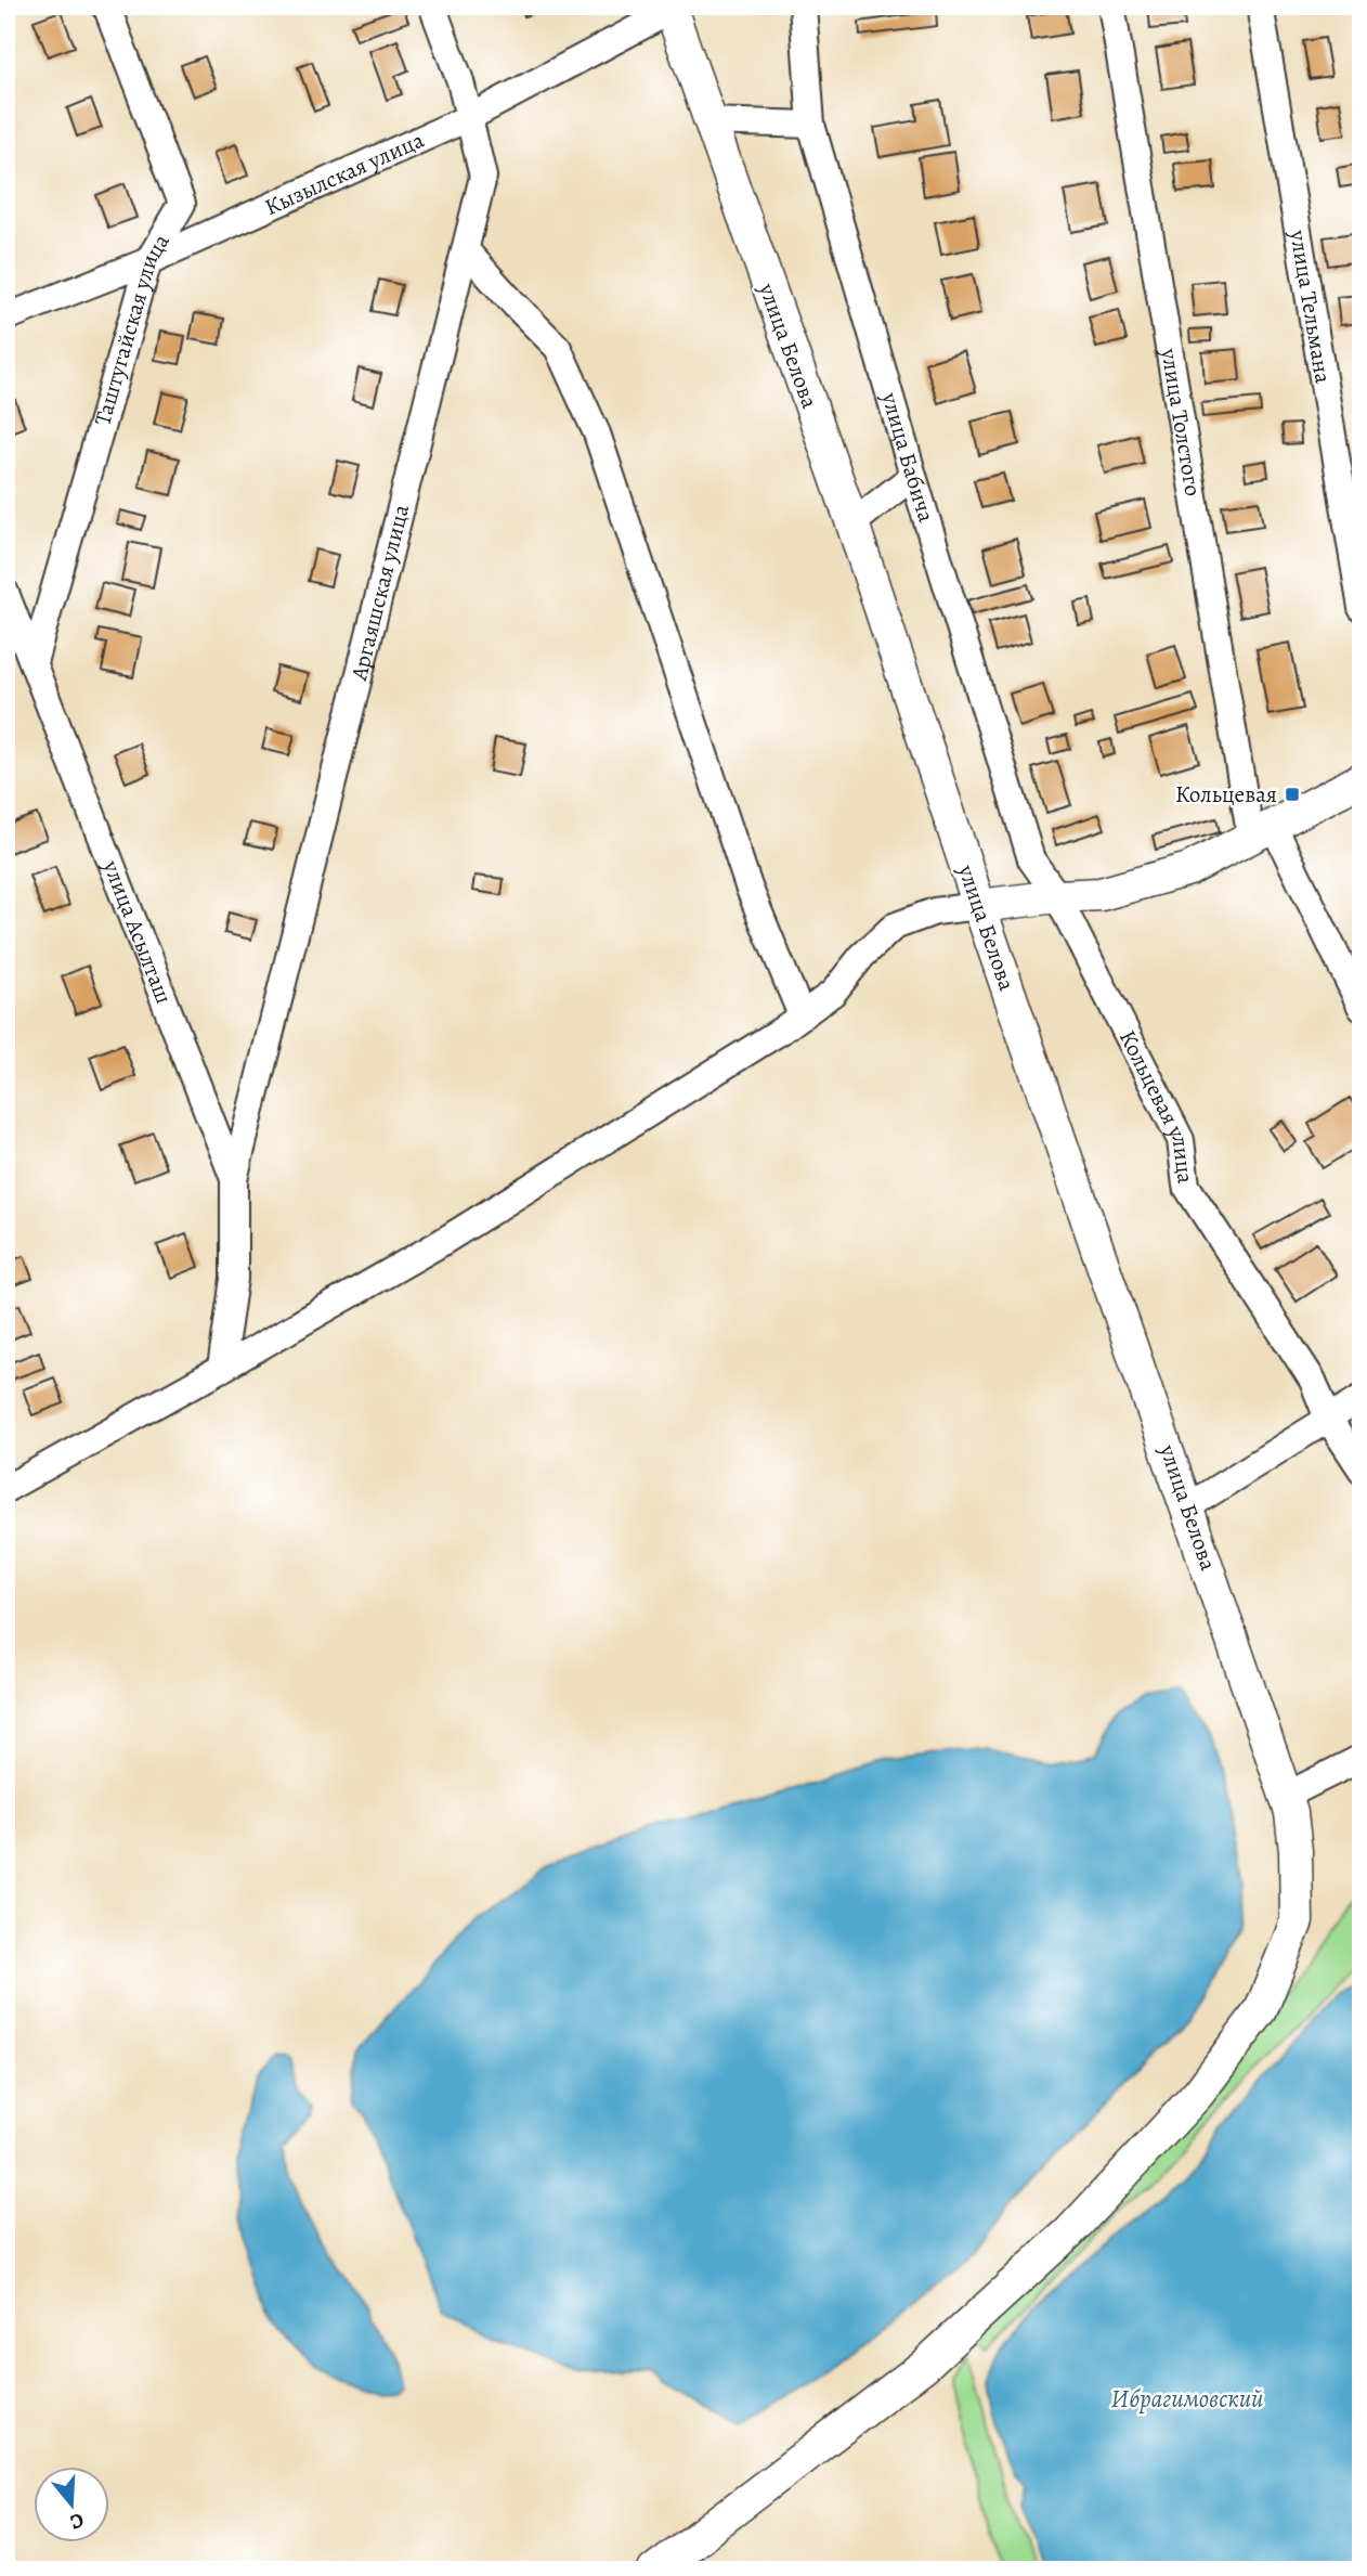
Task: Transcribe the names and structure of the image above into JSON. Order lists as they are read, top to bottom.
{
  "streets": {
    "main road": ["улица Белова"],
    "street": [
      "Кызылская улица",
      "улица Тельмана",
      "Таштугайская улица",
      "улица Толстого",
      "улица Бабича",
      "Аргаяшская улица",
      "улица Асылташ",
      "Кольцевая улица"
    ]
  },
  "crossings": [
    ["Кызылская улица", "Таштугайская улица"],
    ["Кызылская улица", "улица Белова"],
    ["Кызылская улица", "Аргаяшская улица"],
    ["Таштугайская улица", "улица Асылташ"],
    ["улица Бабича", "Кольцевая улица"],
    ["Аргаяшская улица", "улица Асылташ"]
  ],
  "water": ["Ибрагимовский"],
  "places": {
    "transit": ["Кольцевая"]
  },
  "north": "bottom"
}
